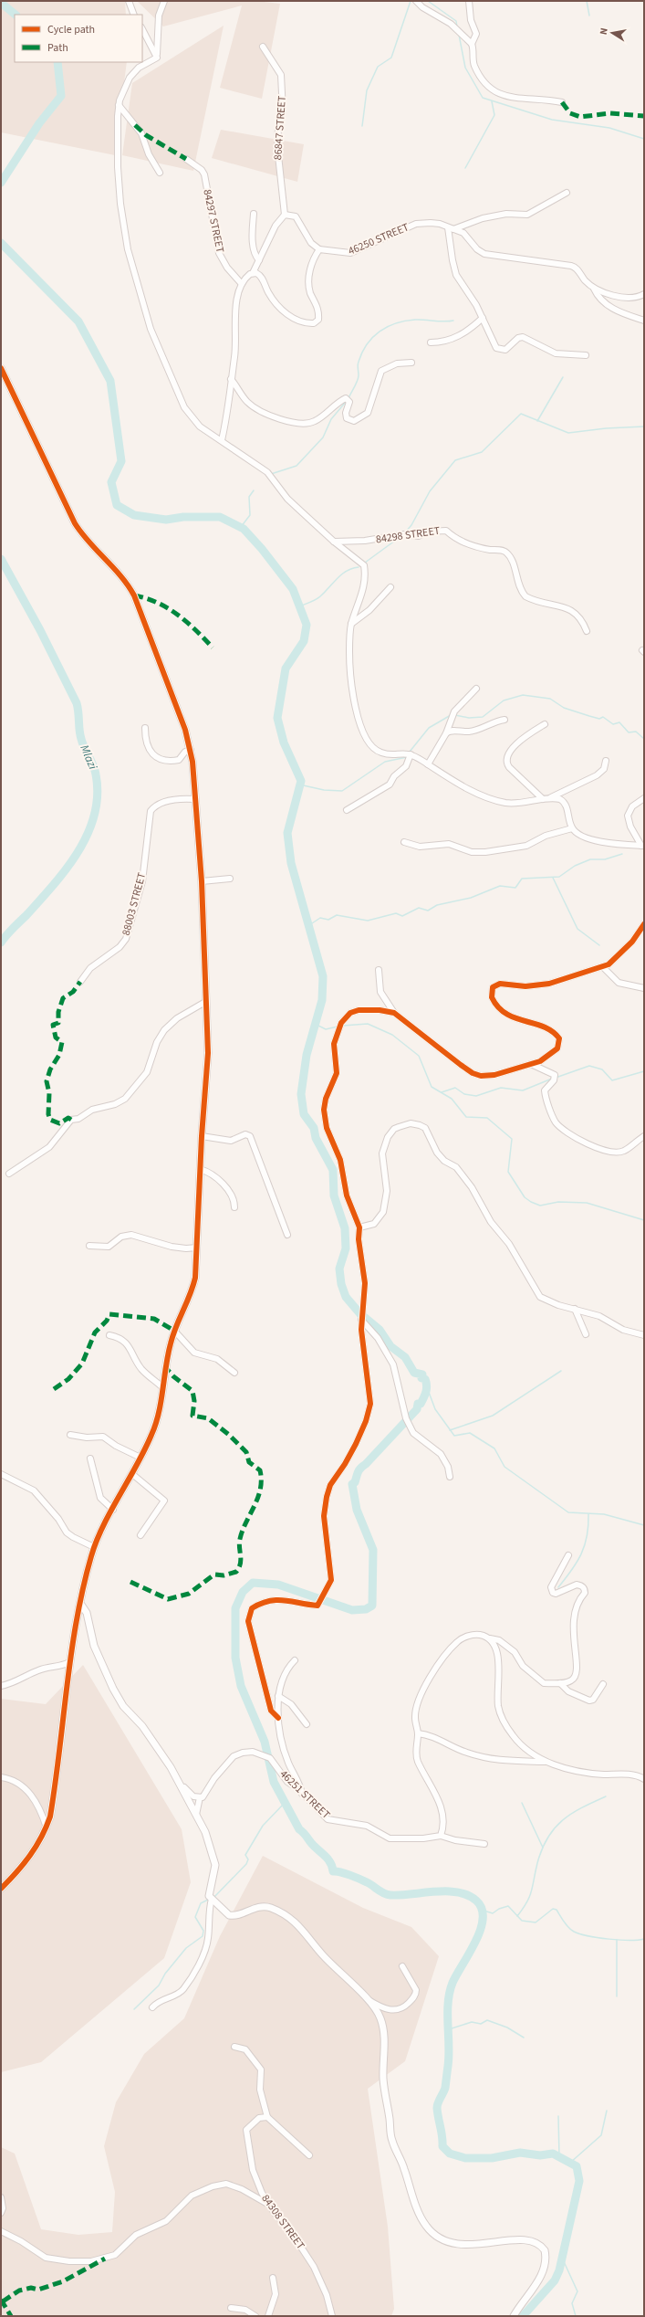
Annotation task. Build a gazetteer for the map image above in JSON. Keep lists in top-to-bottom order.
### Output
{
  "streets": {
    "street": [
      "86847 STREET",
      "84297 STREET",
      "46250 STREET",
      "84298 STREET",
      "88003 STREET",
      "46251 STREET",
      "84308 STREET"
    ]
  },
  "water": ["Mlazi"],
  "legend": ["Cycle path", "Path"],
  "north": "left"
}
